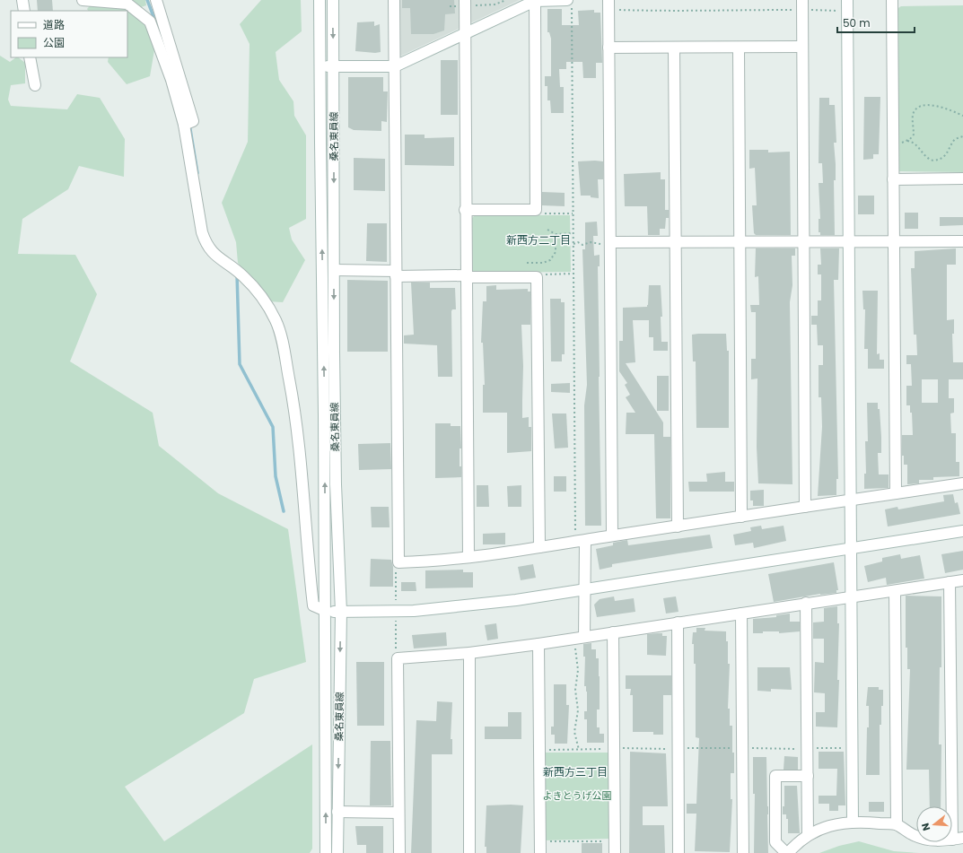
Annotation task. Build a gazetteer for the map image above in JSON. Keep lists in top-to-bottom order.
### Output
{
  "streets": {
    "street": ["桑名東員線"]
  },
  "districts": ["新西方二丁目", "新西方三丁目"],
  "parks": ["よきとうげ公園"],
  "legend": ["道路", "公園"],
  "scale_bar": "50 m",
  "north": "left"
}
